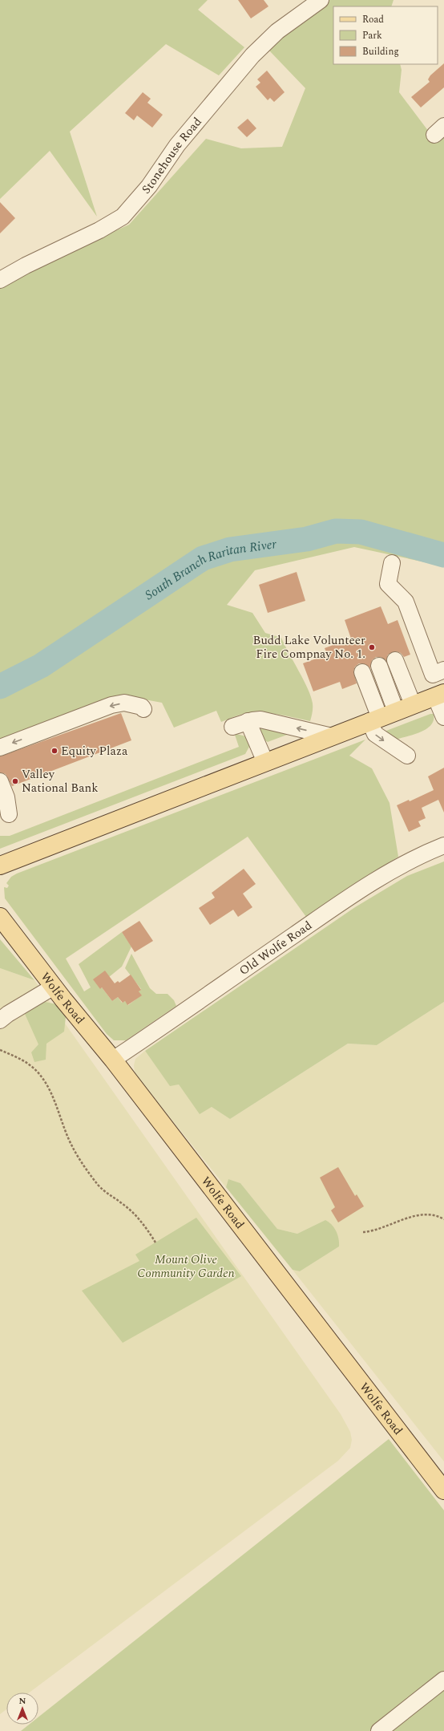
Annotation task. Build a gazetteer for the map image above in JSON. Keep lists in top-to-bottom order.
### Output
{
  "streets": {
    "main road": ["Wolfe Road"],
    "street": ["Stonehouse Road", "Old Wolfe Road"]
  },
  "crossings": [
    ["Old Wolfe Road", "Wolfe Road"]
  ],
  "water": ["South Branch Raritan River"],
  "parks": ["Mount Olive Community Garden"],
  "places": ["Budd Lake Volunteer Fire Compnay No. 1.", "Equity Plaza", "Valley National Bank"],
  "legend": ["Road", "Park", "Building"],
  "north": "top"
}
